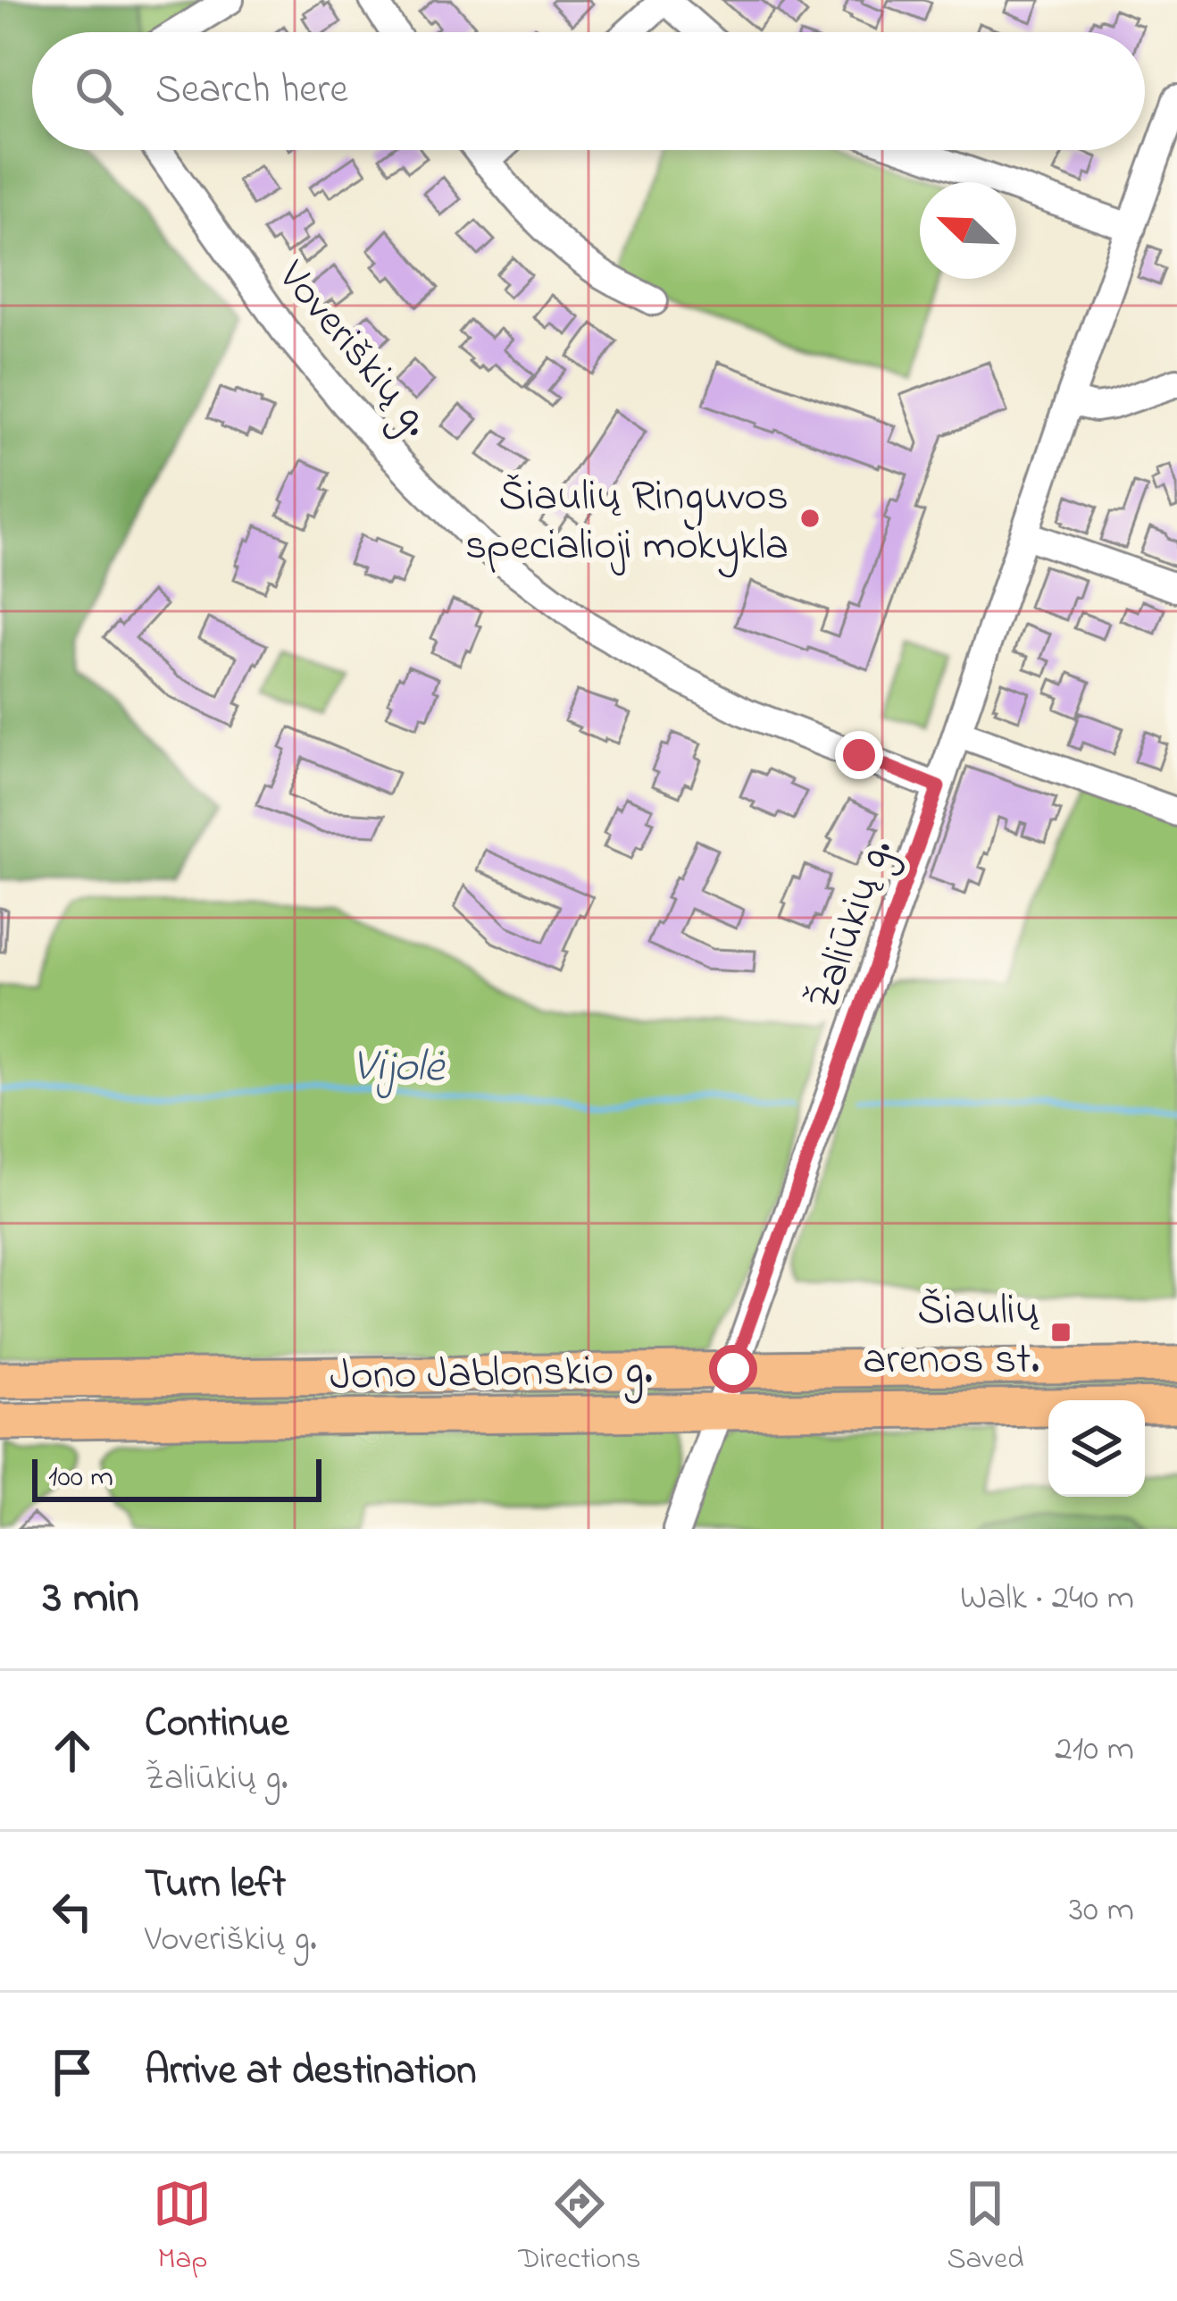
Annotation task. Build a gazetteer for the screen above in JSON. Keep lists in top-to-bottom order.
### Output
{
  "streets": {
    "main road": ["Jono Jablonskio g."],
    "street": ["Voveriškių g.", "Žaliūkių g."]
  },
  "crossings": [
    ["Voveriškių g.", "Žaliūkių g."],
    ["Žaliūkių g.", "Jono Jablonskio g."]
  ],
  "water": ["Vijolė"],
  "places": {
    "other": ["Šiaulių Ringuvos specialioji mokykla"],
    "transit": ["Šiaulių arenos st."]
  },
  "scale_bar": "100 m",
  "north": "top left",
  "page": {
    "search": "Search here",
    "scale": "100 m",
    "heading": ["3 min", "Walk · 240 m"],
    "list": [
      ["Continue", "Žaliūkių g.", "210 m"],
      ["Turn left", "Voveriškių g.", "30 m"],
      "Arrive at destination"
    ],
    "nav": ["Map", "Directions", "Saved"]
  }
}
